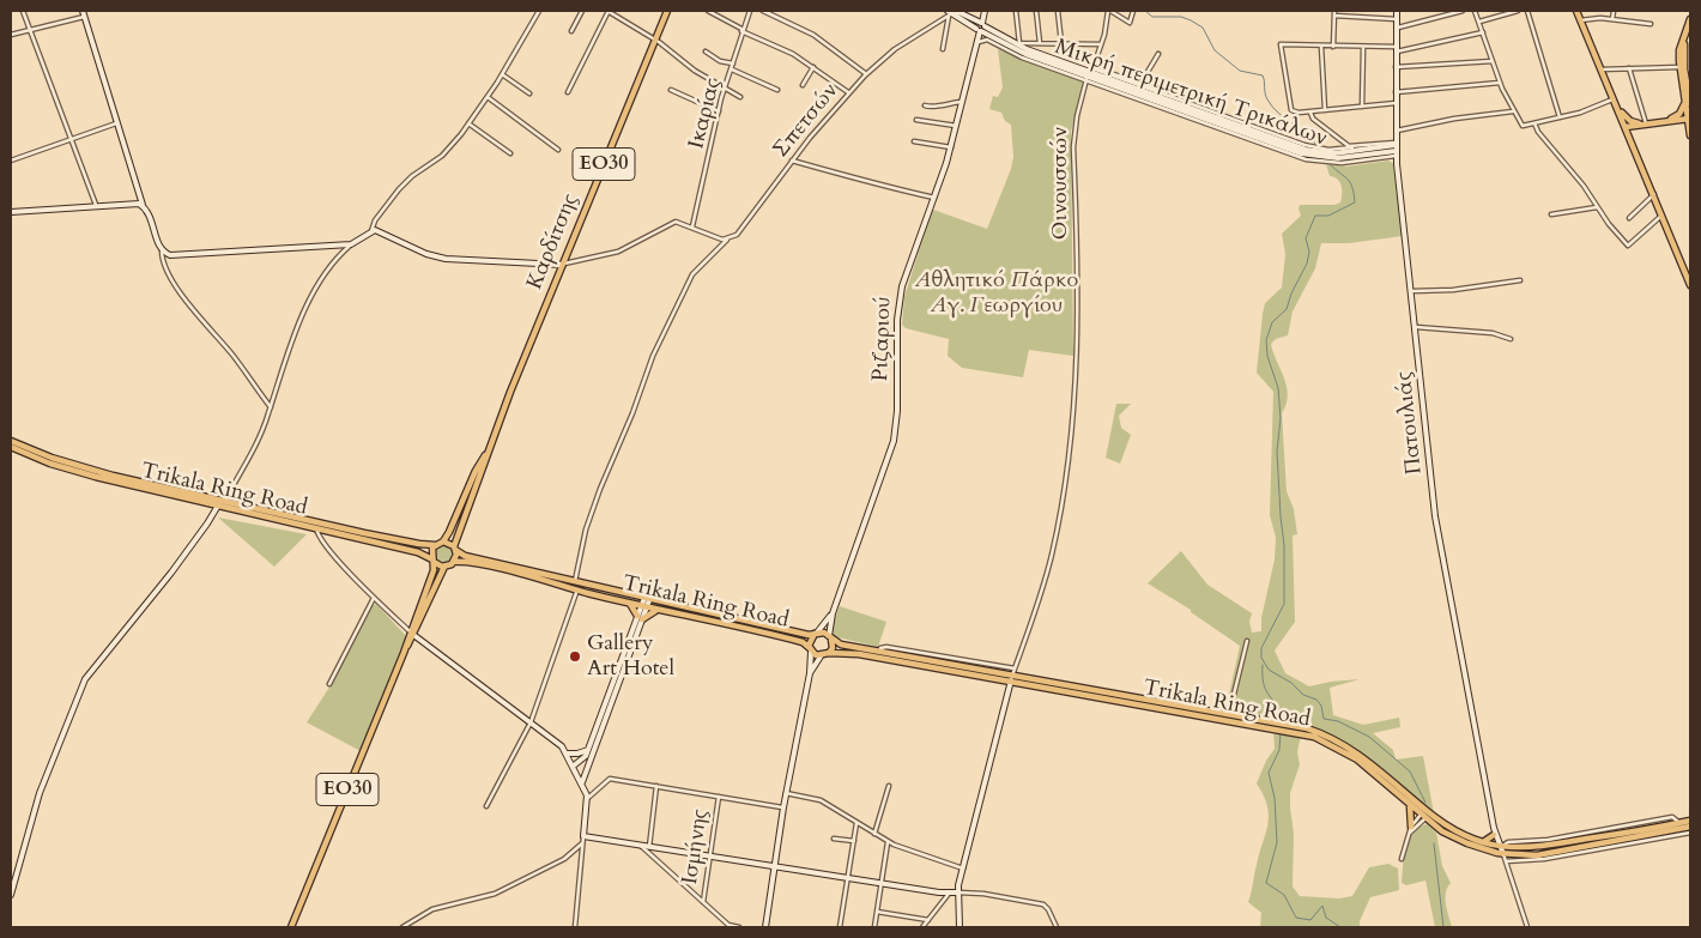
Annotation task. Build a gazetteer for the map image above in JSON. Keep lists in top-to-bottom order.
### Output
{
  "streets": {
    "main road": ["ΕΟ30", "Καρδίτσης", "Trikala Ring Road"],
    "street": [
      "Μικρή περιμετρική Τρικάλων",
      "Ικαρίας",
      "Σπετσών",
      "Οινουσσών",
      "Ριζαριού",
      "Πατουλιάς",
      "Ισμήνης"
    ]
  },
  "crossings": [
    ["Μικρή περιμετρική Τρικάλων", "Σπετσών"],
    ["Μικρή περιμετρική Τρικάλων", "Ριζαριού"],
    ["Μικρή περιμετρική Τρικάλων", "Πατουλιάς"],
    ["Σπετσών", "Trikala Ring Road"],
    ["ΕΟ30", "Καρδίτσης"],
    ["ΕΟ30", "Trikala Ring Road"],
    ["Οινουσσών", "Trikala Ring Road"],
    ["Καρδίτσης", "Trikala Ring Road"],
    ["Ριζαριού", "Trikala Ring Road"],
    ["Πατουλιάς", "Trikala Ring Road"]
  ],
  "parks": ["Αθλητικό Πάρκο Αγ. Γεωργίου"],
  "places": ["Gallery Art Hotel"]
}
